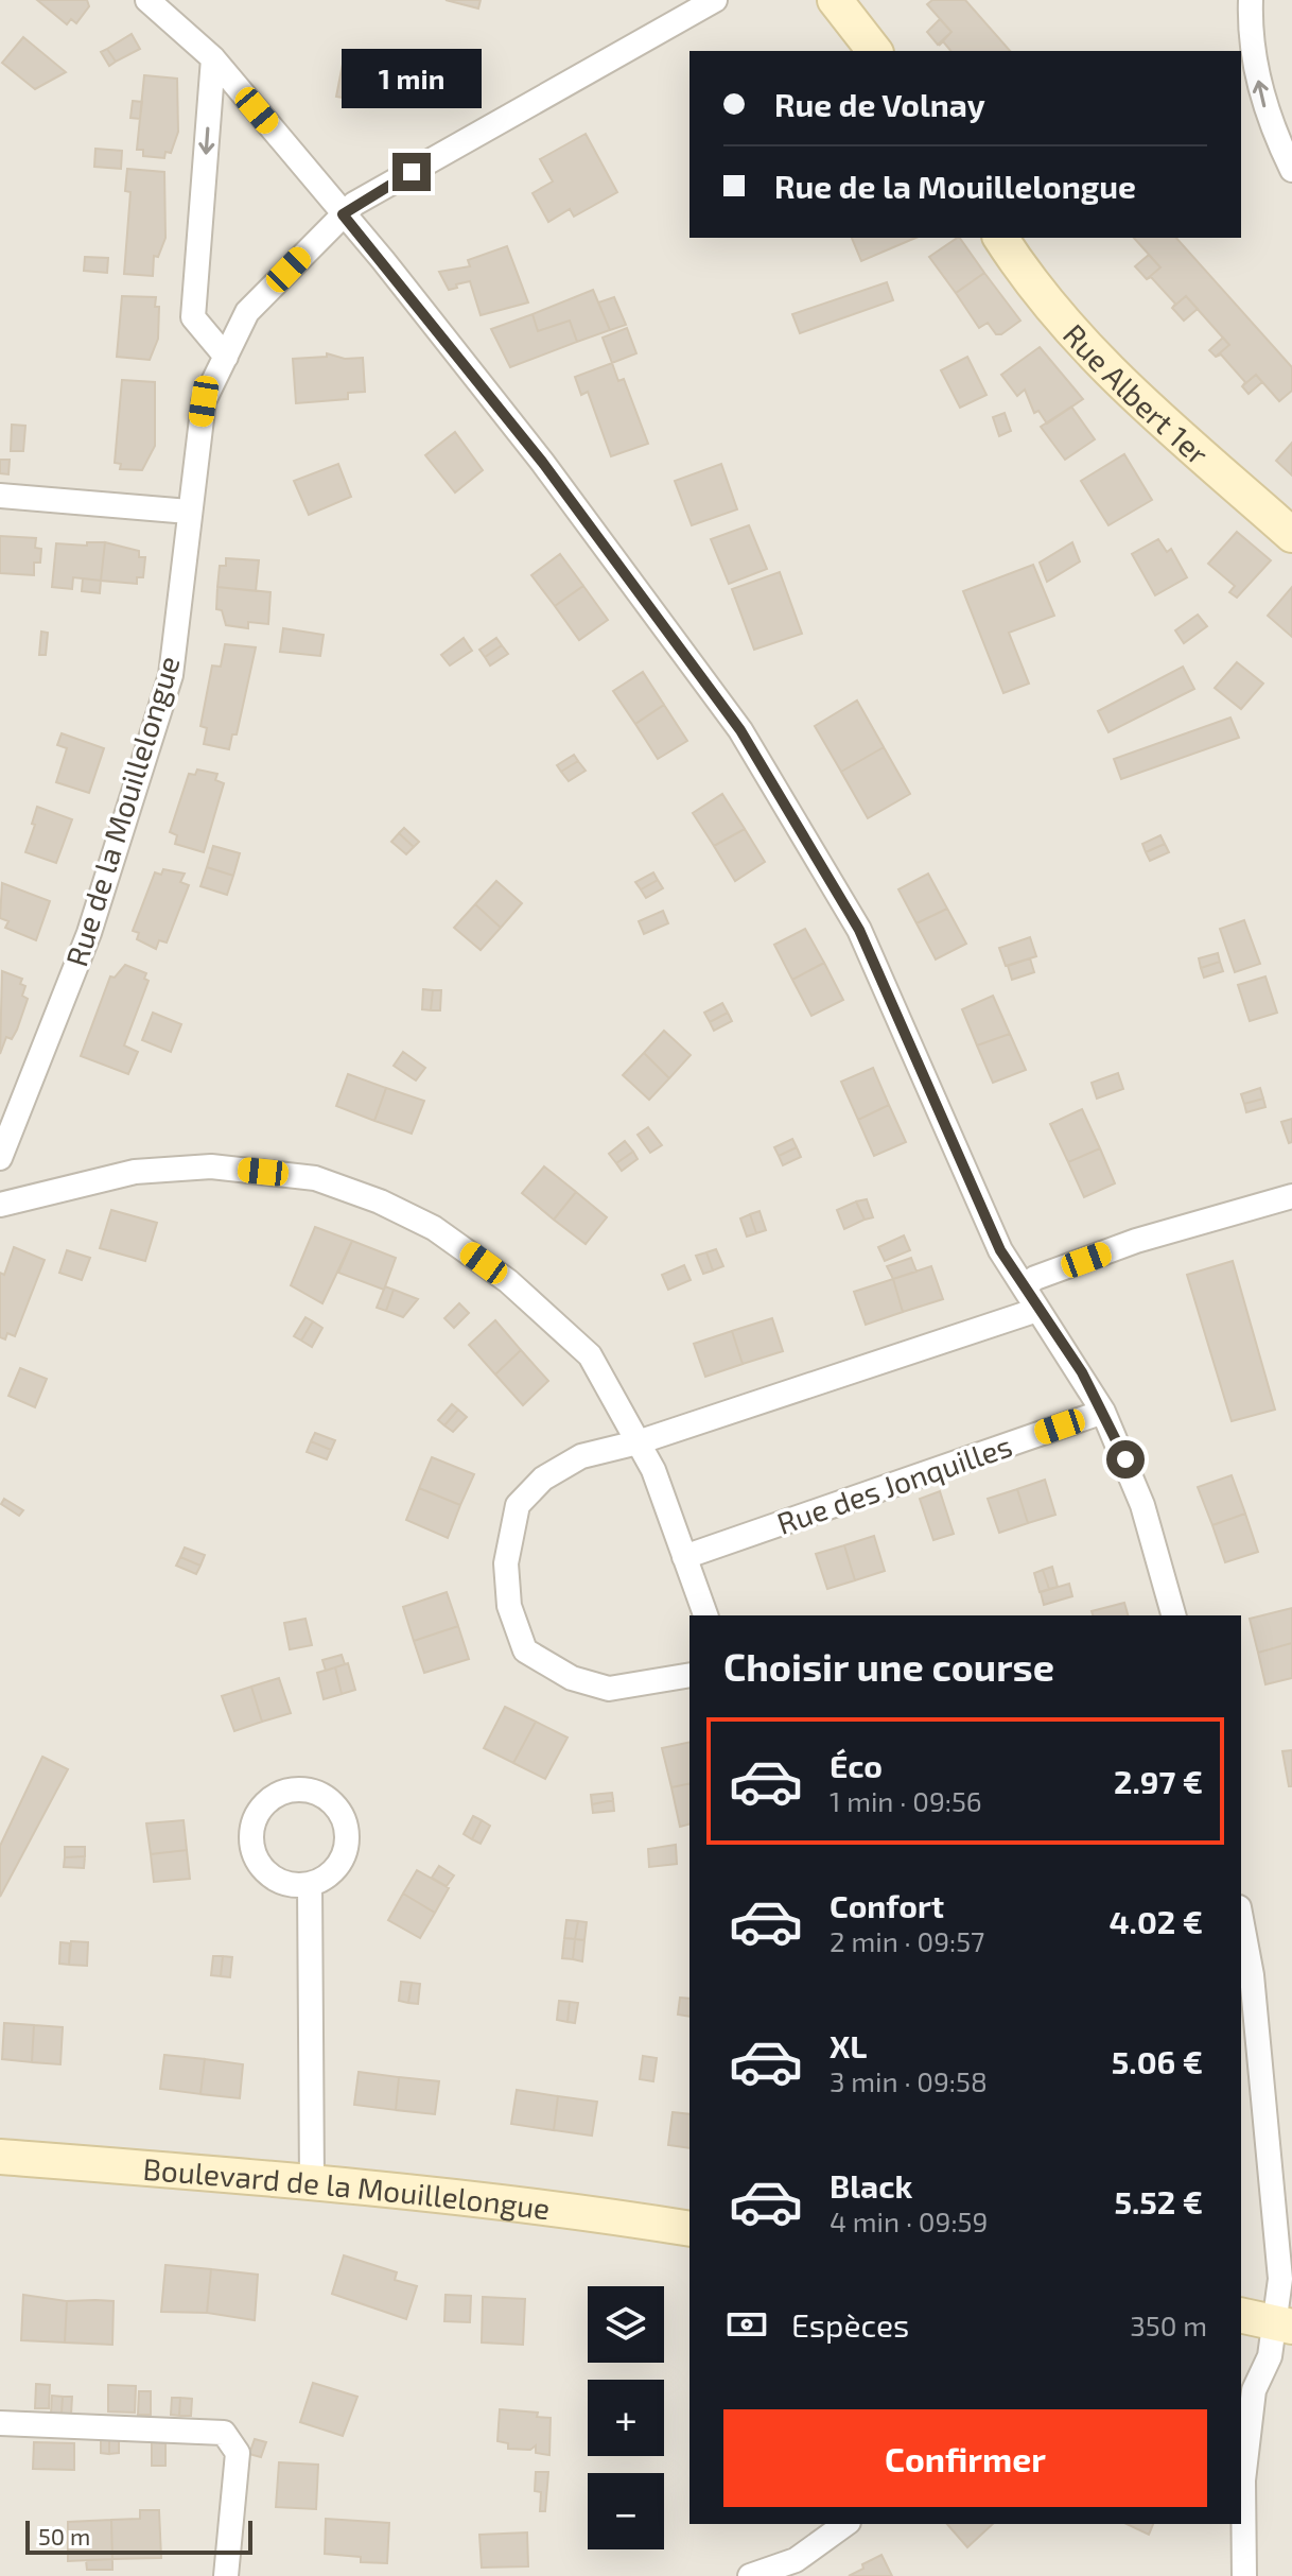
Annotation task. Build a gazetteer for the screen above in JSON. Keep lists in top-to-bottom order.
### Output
{
  "streets": {
    "main road": ["Rue Albert 1er", "Boulevard de la Mouillelongue"],
    "street": ["Rue de la Mouillelongue", "Rue des Jonquilles"]
  },
  "scale_bar": "50 m",
  "page": {
    "bubble": "1 min",
    "banner": ["Rue de Volnay", "Rue de la Mouillelongue"],
    "heading": "Choisir une course",
    "list": [
      {
        "name": "Éco",
        "note": "1 min · 09:56",
        "value": "2.97 €"
      },
      {
        "name": "Confort",
        "note": "2 min · 09:57",
        "value": "4.02 €"
      },
      {
        "name": "XL",
        "note": "3 min · 09:58",
        "value": "5.06 €"
      },
      {
        "name": "Black",
        "note": "4 min · 09:59",
        "value": "5.52 €"
      }
    ],
    "pay": ["Espèces", "350 m"],
    "map_buttons": ["+", "−"],
    "buttons": "Confirmer",
    "scale": "50 m"
  }
}
